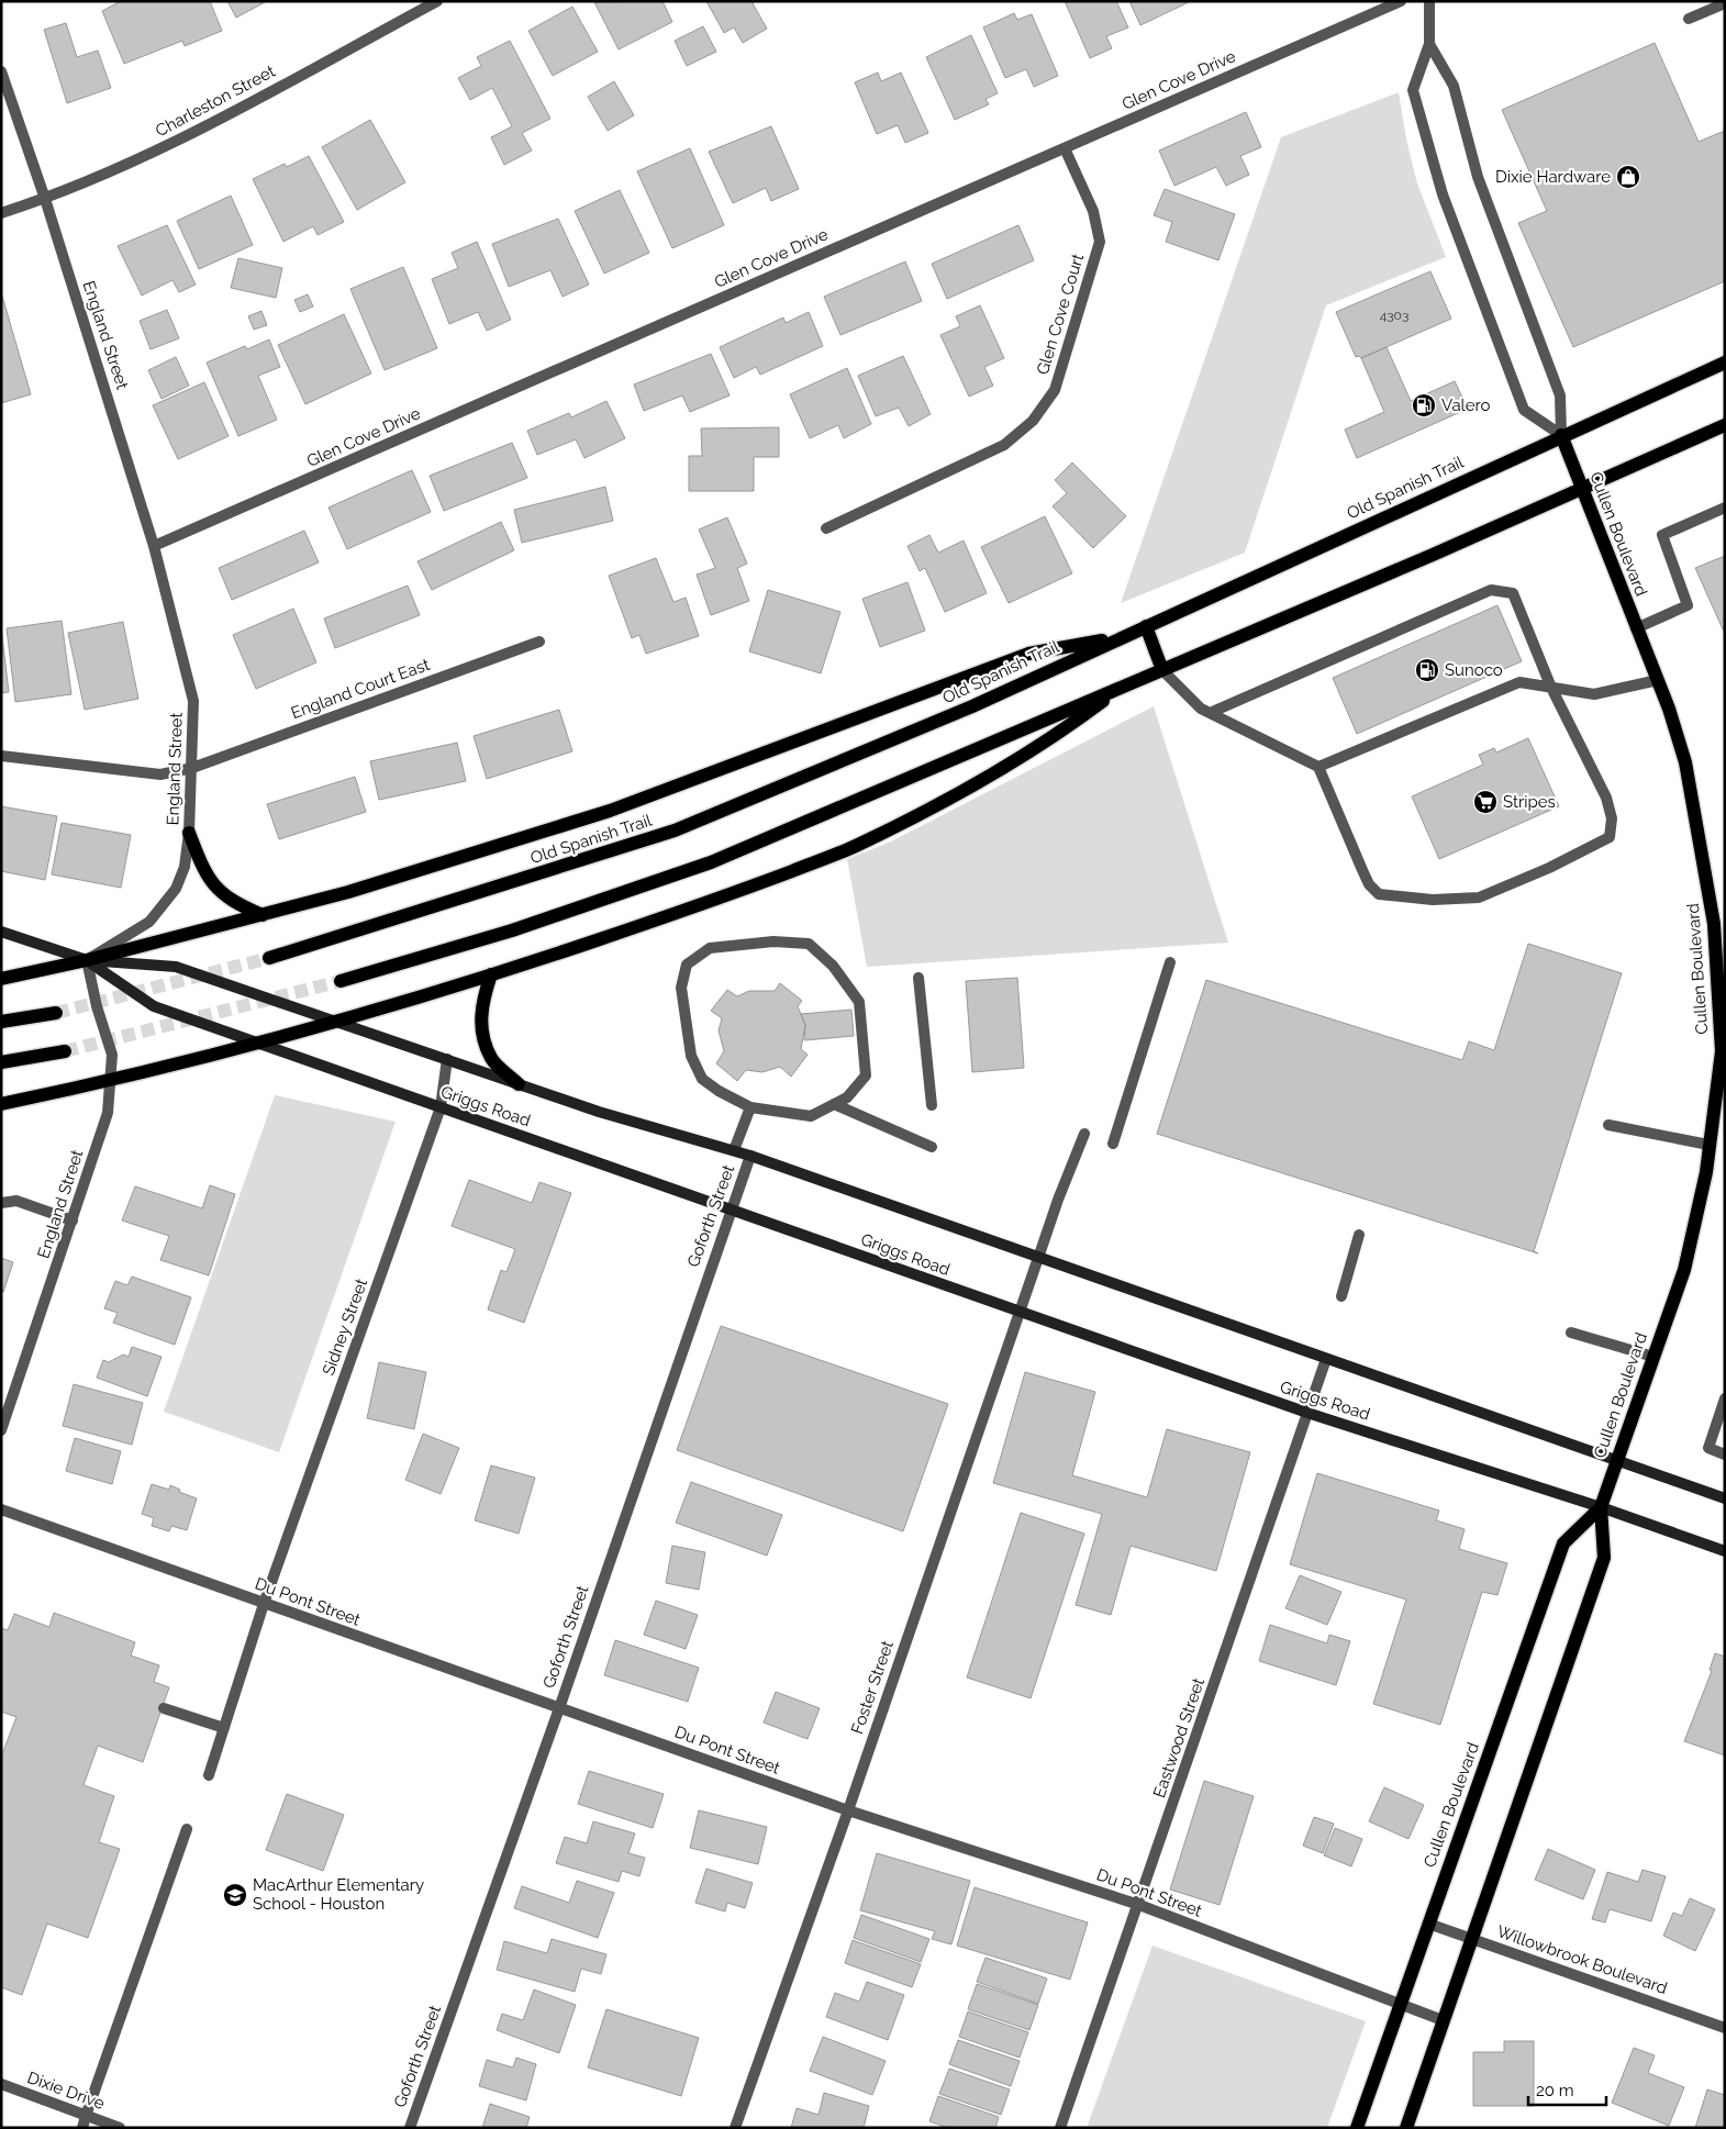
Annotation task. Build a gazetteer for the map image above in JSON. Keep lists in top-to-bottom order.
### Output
{
  "streets": {
    "main road": ["Old Spanish Trail", "Cullen Boulevard", "Griggs Road"],
    "street": [
      "Glen Cove Drive",
      "Charleston Street",
      "Glen Cove Court",
      "England Street",
      "England Court East",
      "Goforth Street",
      "Sidney Street",
      "Du Pont Street",
      "Foster Street",
      "Eastwood Street",
      "Willowbrook Boulevard",
      "Dixie Drive"
    ]
  },
  "crossings": [
    ["Glen Cove Drive", "Glen Cove Court"],
    ["Glen Cove Drive", "England Street"],
    ["Charleston Street", "England Street"],
    ["England Street", "England Court East"],
    ["England Street", "Griggs Road"],
    ["Old Spanish Trail", "Cullen Boulevard"],
    ["Cullen Boulevard", "Griggs Road"],
    ["Cullen Boulevard", "Du Pont Street"],
    ["Cullen Boulevard", "Willowbrook Boulevard"],
    ["Griggs Road", "Goforth Street"],
    ["Griggs Road", "Sidney Street"],
    ["Griggs Road", "Foster Street"],
    ["Griggs Road", "Eastwood Street"],
    ["Goforth Street", "Du Pont Street"],
    ["Sidney Street", "Du Pont Street"],
    ["Du Pont Street", "Foster Street"],
    ["Du Pont Street", "Eastwood Street"]
  ],
  "places": {
    "shop": ["Dixie Hardware"],
    "fuel station": ["Valero", "Sunoco"],
    "supermarket": ["Stripes"],
    "school or university": ["MacArthur Elementary School - Houston"]
  },
  "house_numbers": ["4303"],
  "scale_bar": "20 m"
}
